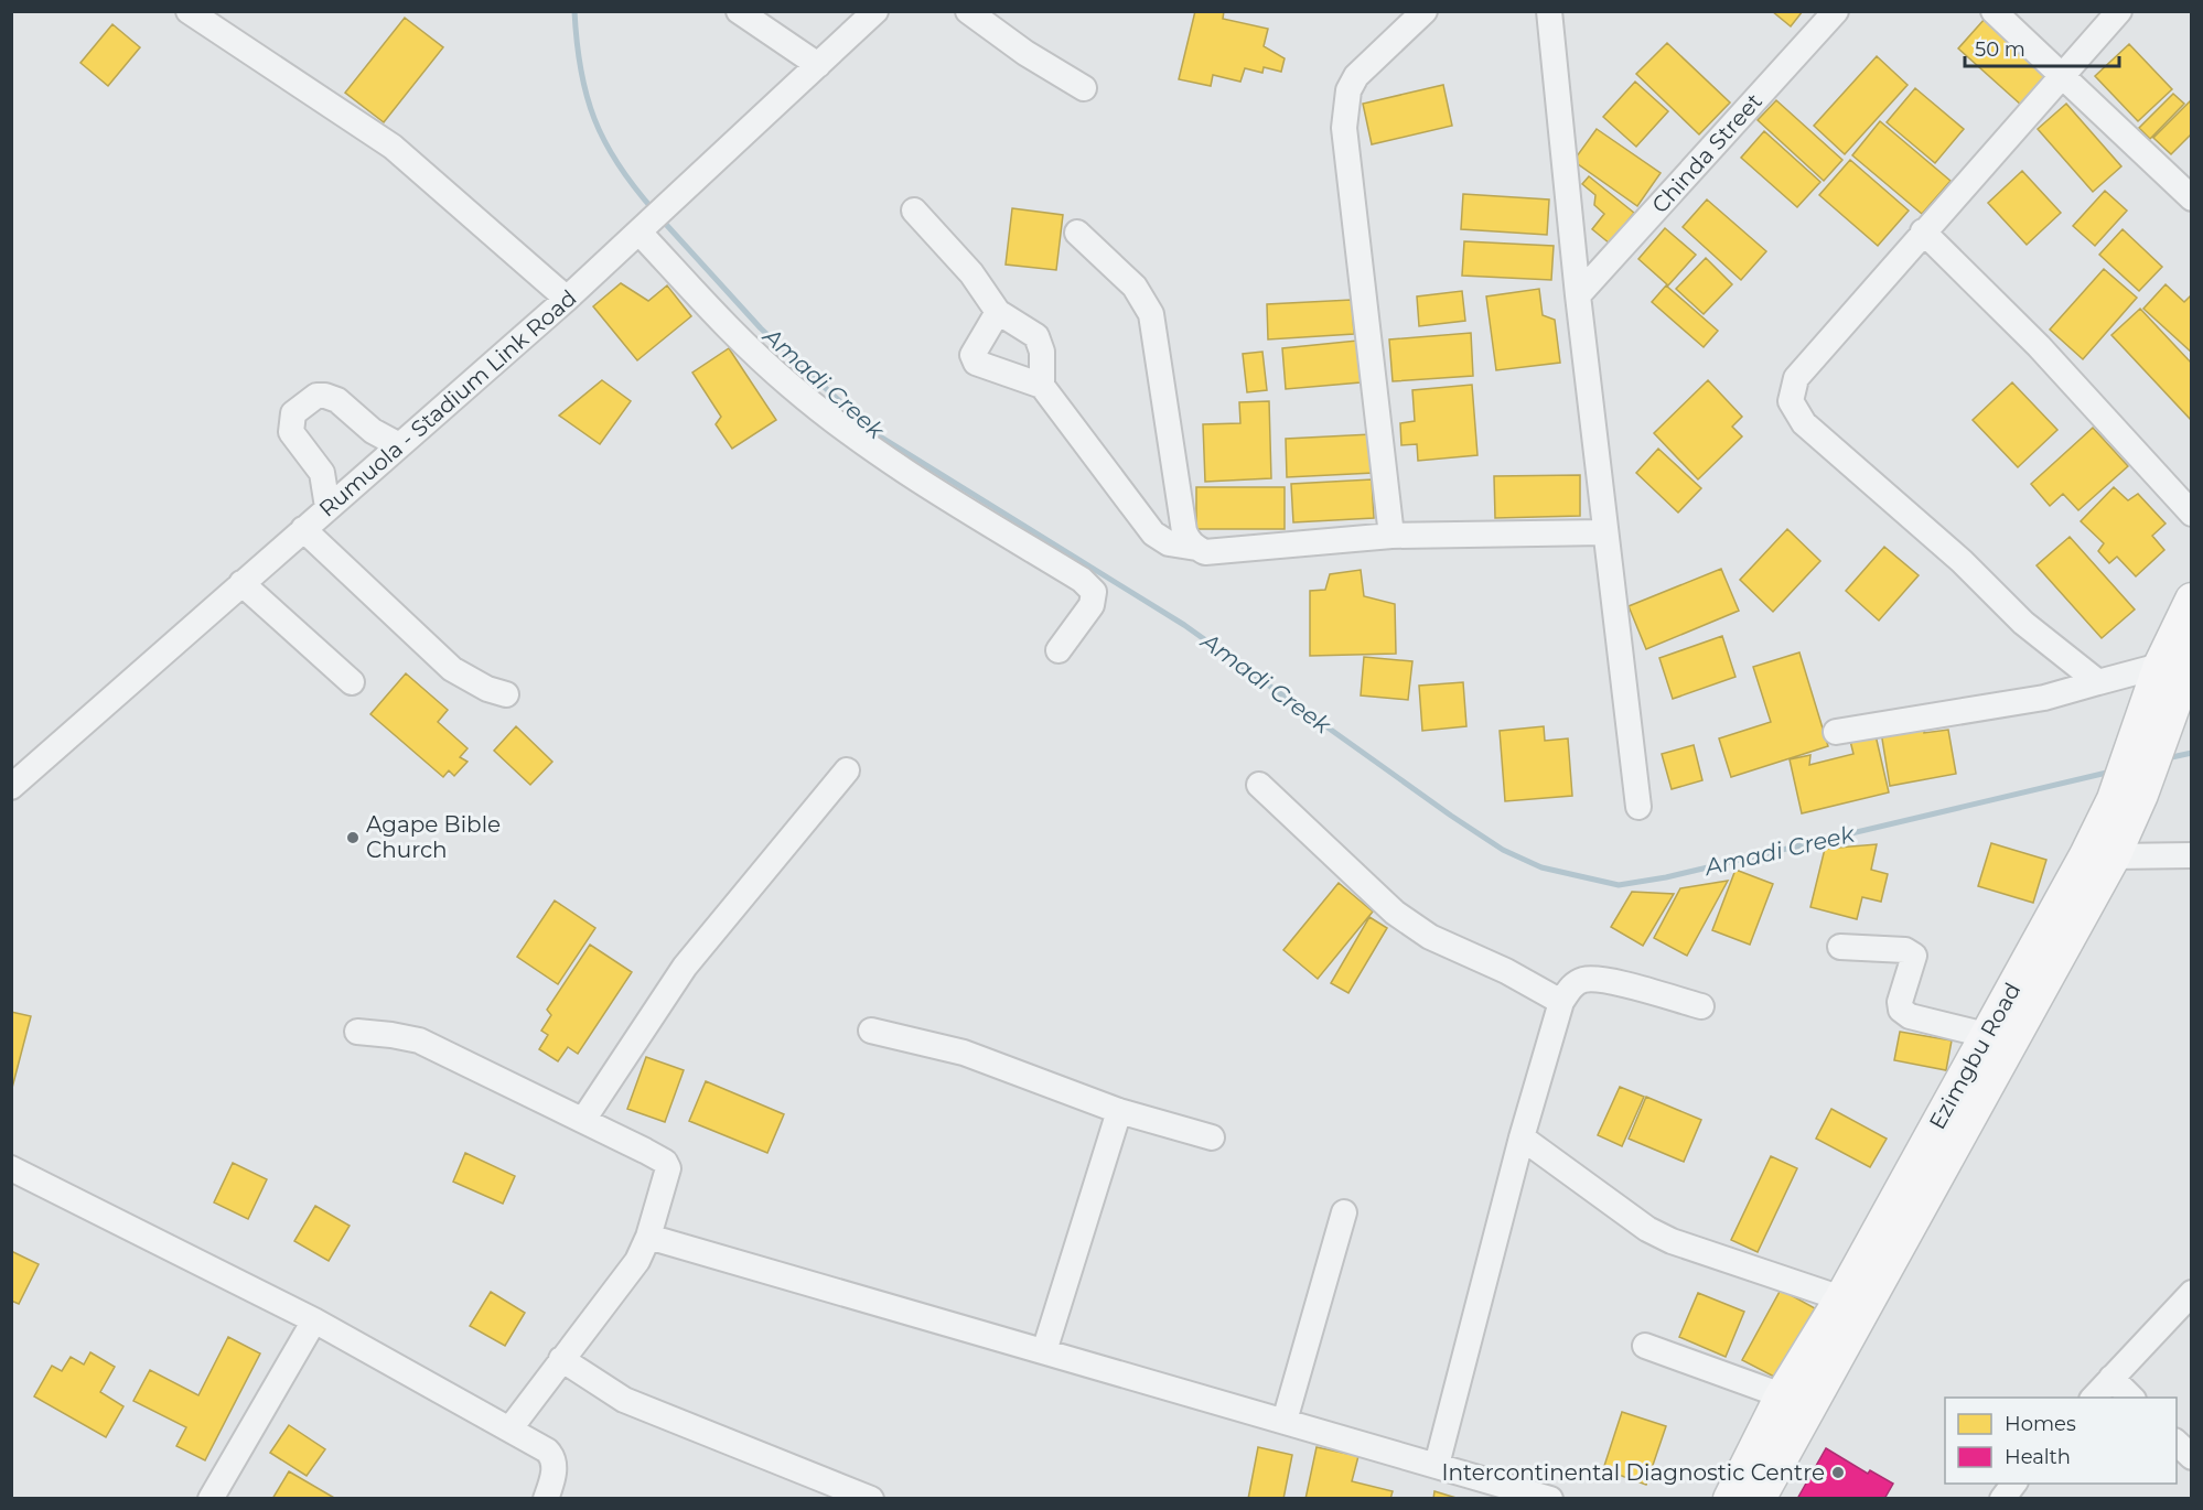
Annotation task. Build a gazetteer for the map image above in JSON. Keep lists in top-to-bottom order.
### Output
{
  "streets": {
    "main road": ["Ezimgbu Road"],
    "street": ["Chinda Street", "Rumuola - Stadium Link Road"]
  },
  "water": ["Amadi Creek"],
  "places": ["Agape Bible Church", "Intercontinental Diagnostic Centre"],
  "legend": ["Homes", "Health"],
  "scale_bar": "50 m"
}
